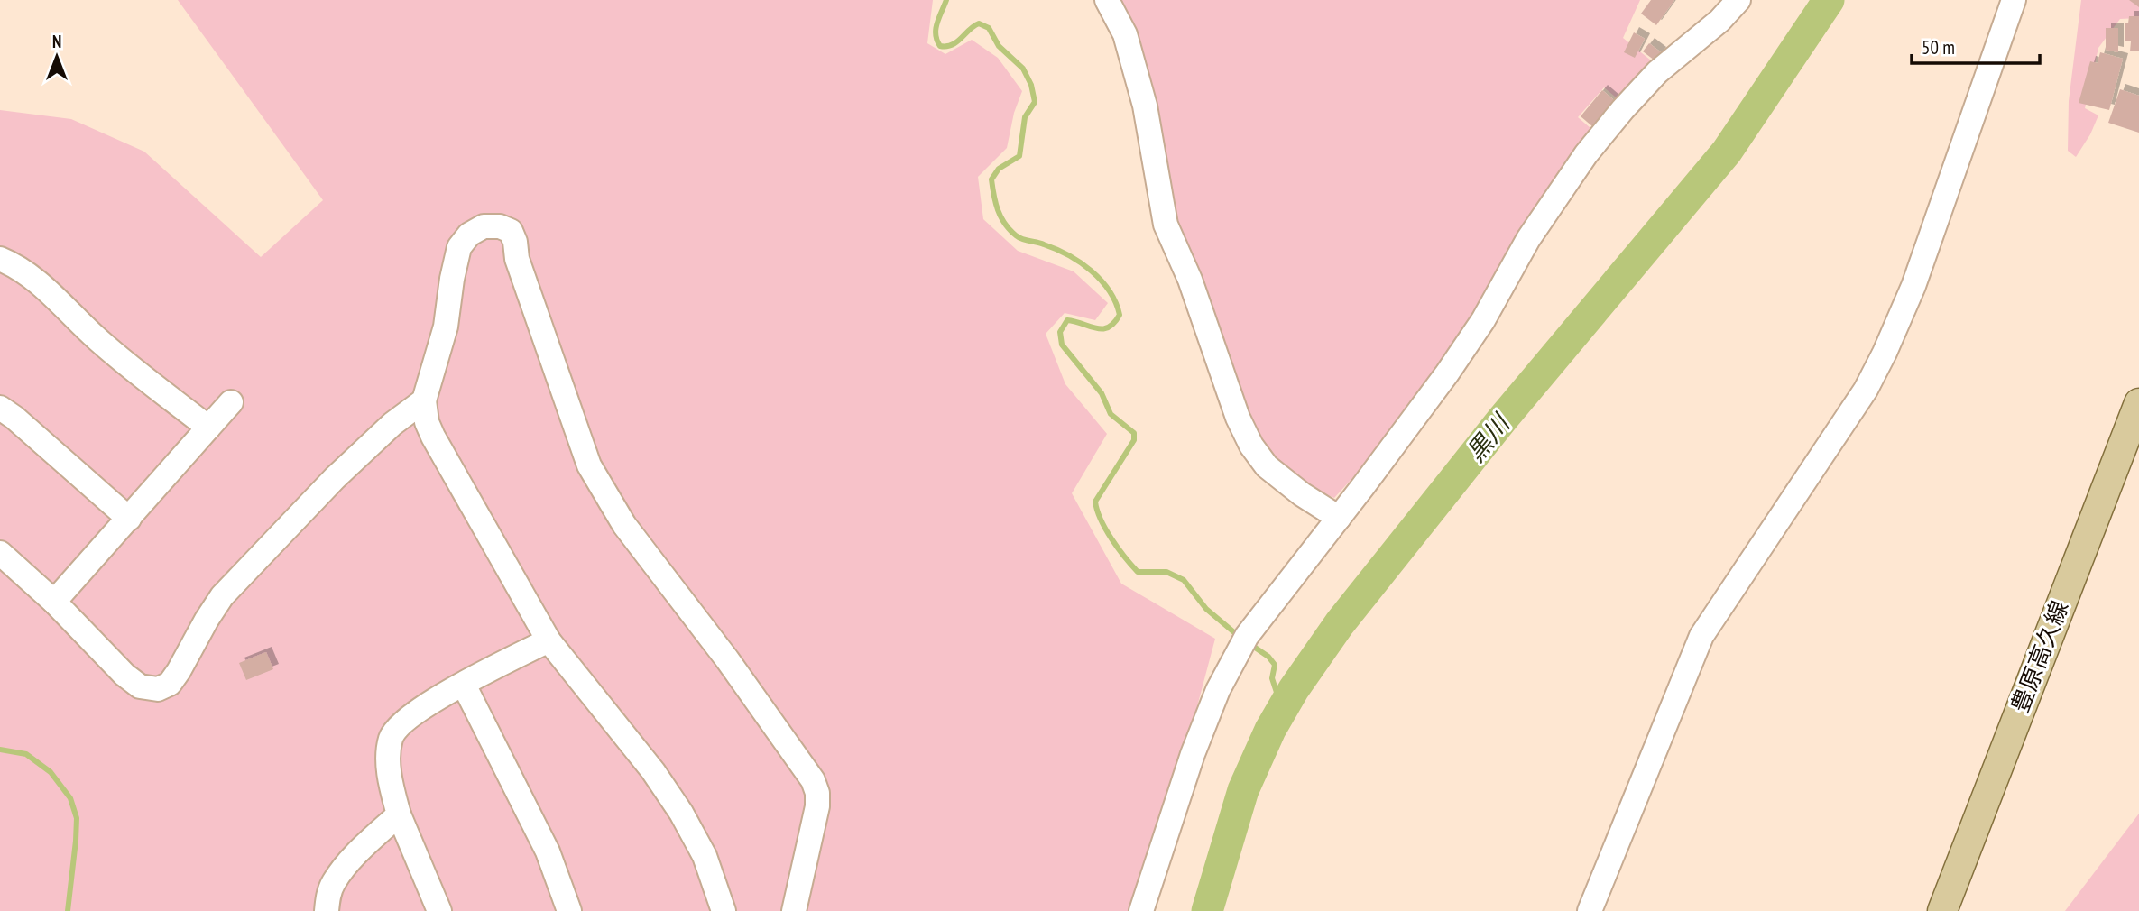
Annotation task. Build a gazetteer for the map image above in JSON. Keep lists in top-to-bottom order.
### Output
{
  "streets": {
    "main road": ["豊原高久線"]
  },
  "water": ["黒川"],
  "scale_bar": "50 m",
  "north": "top"
}
